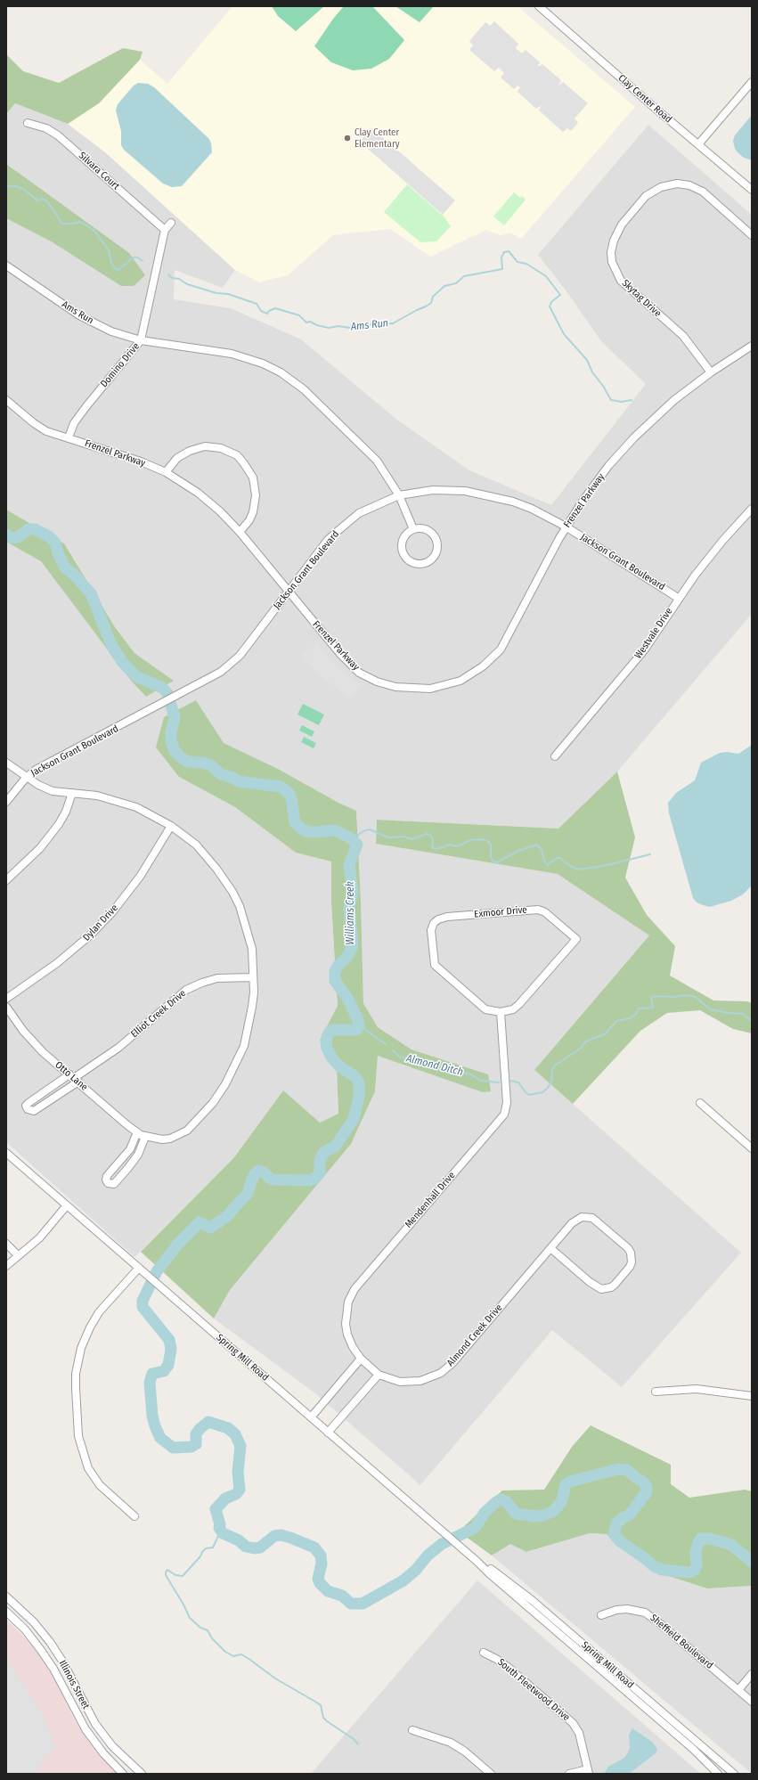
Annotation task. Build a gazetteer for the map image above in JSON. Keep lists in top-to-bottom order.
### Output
{
  "streets": {
    "street": [
      "Clay Center Road",
      "Silvara Court",
      "Skytag Drive",
      "Ams Run",
      "Domino Drive",
      "Frenzel Parkway",
      "Jackson Grant Boulevard",
      "Westvale Drive",
      "Exmoor Drive",
      "Dylan Drive",
      "Elliot Creek Drive",
      "Otto Lane",
      "Mendenhall Drive",
      "Almond Creek Drive",
      "Spring Mill Road",
      "Sheffield Boulevard",
      "Illinois Street",
      "South Fleetwood Drive"
    ]
  },
  "crossings": [
    ["Silvara Court", "Domino Drive"],
    ["Skytag Drive", "Frenzel Parkway"],
    ["Ams Run", "Domino Drive"],
    ["Ams Run", "Jackson Grant Boulevard"],
    ["Domino Drive", "Frenzel Parkway"],
    ["Frenzel Parkway", "Jackson Grant Boulevard"],
    ["Jackson Grant Boulevard", "Westvale Drive"],
    ["Jackson Grant Boulevard", "Otto Lane"],
    ["Exmoor Drive", "Mendenhall Drive"],
    ["Dylan Drive", "Otto Lane"],
    ["Elliot Creek Drive", "Otto Lane"],
    ["Mendenhall Drive", "Almond Creek Drive"]
  ],
  "water": ["Ams Run", "Williams Creek", "Almond Ditch"],
  "places": ["Clay Center Elementary"]
}
